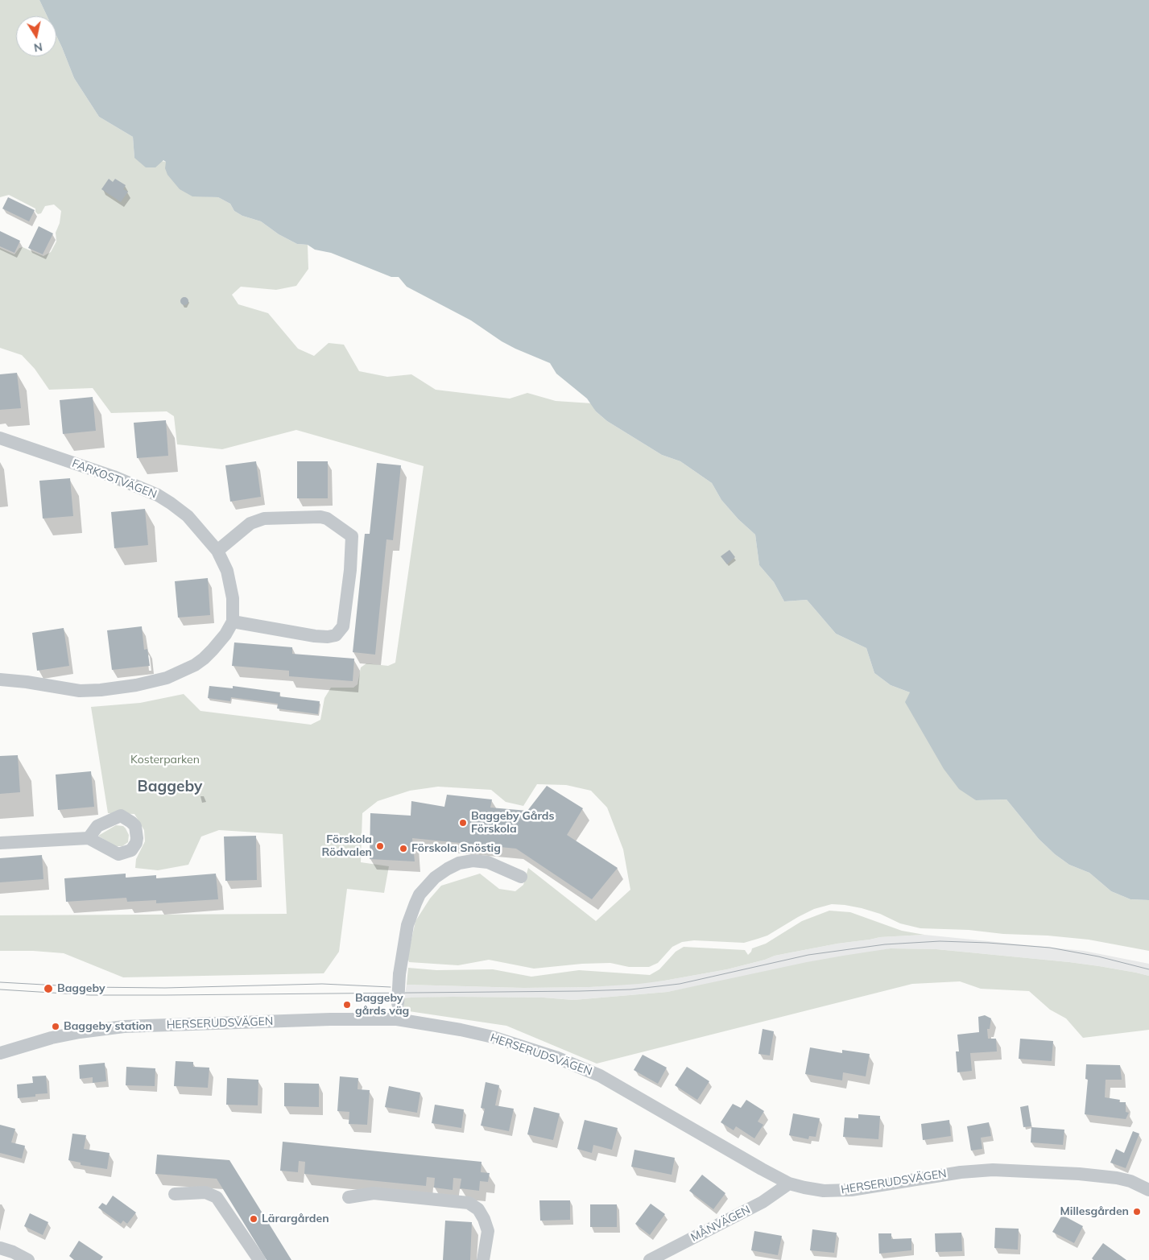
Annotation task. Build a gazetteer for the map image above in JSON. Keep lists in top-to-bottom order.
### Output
{
  "streets": {
    "street": ["FARKOSTVÄGEN", "HERSERUDSVÄGEN", "MÅNVÄGEN"]
  },
  "crossings": [
    ["HERSERUDSVÄGEN", "MÅNVÄGEN"]
  ],
  "districts": ["Baggeby"],
  "parks": ["Kosterparken"],
  "places": [
    "Baggeby Gårds Förskola",
    "Förskola Rödvalen",
    "Förskola Snöstig",
    "Baggeby",
    "Baggeby gårds väg",
    "Baggeby station",
    "Millesgården",
    "Lärargården"
  ],
  "north": "bottom"
}
